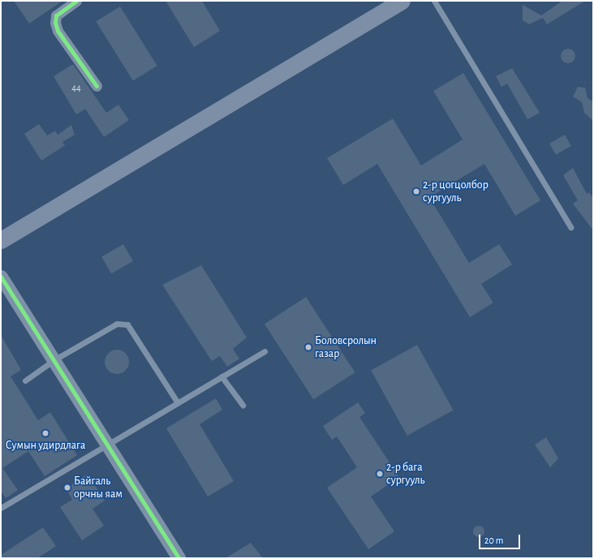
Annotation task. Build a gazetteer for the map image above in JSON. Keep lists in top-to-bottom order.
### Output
{
  "places": [
    "2-р цогцолбор сургууль",
    "Боловсролын газар",
    "Сумын удирдлага",
    "2-р бага сургууль",
    "Байгаль орчны яам"
  ],
  "house_numbers": ["44"],
  "scale_bar": "20 m"
}
